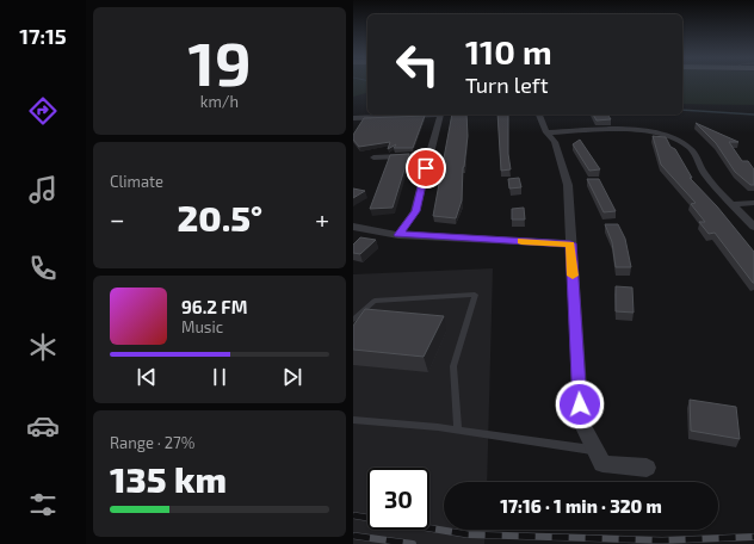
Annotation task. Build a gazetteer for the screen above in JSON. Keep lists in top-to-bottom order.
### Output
{
  "page": {
    "tabs": "17:15",
    "tile": [
      ["19", "km/h"],
      "Climate",
      ["Range · 27%", "135 km"]
    ],
    "turn": ["110 m", "Turn left"],
    "heat": ["−", "20.5°", "+"],
    "song": ["96.2 FM", "Music"],
    "limit": "30",
    "trip": "17:16 · 1 min · 320 m"
  }
}
